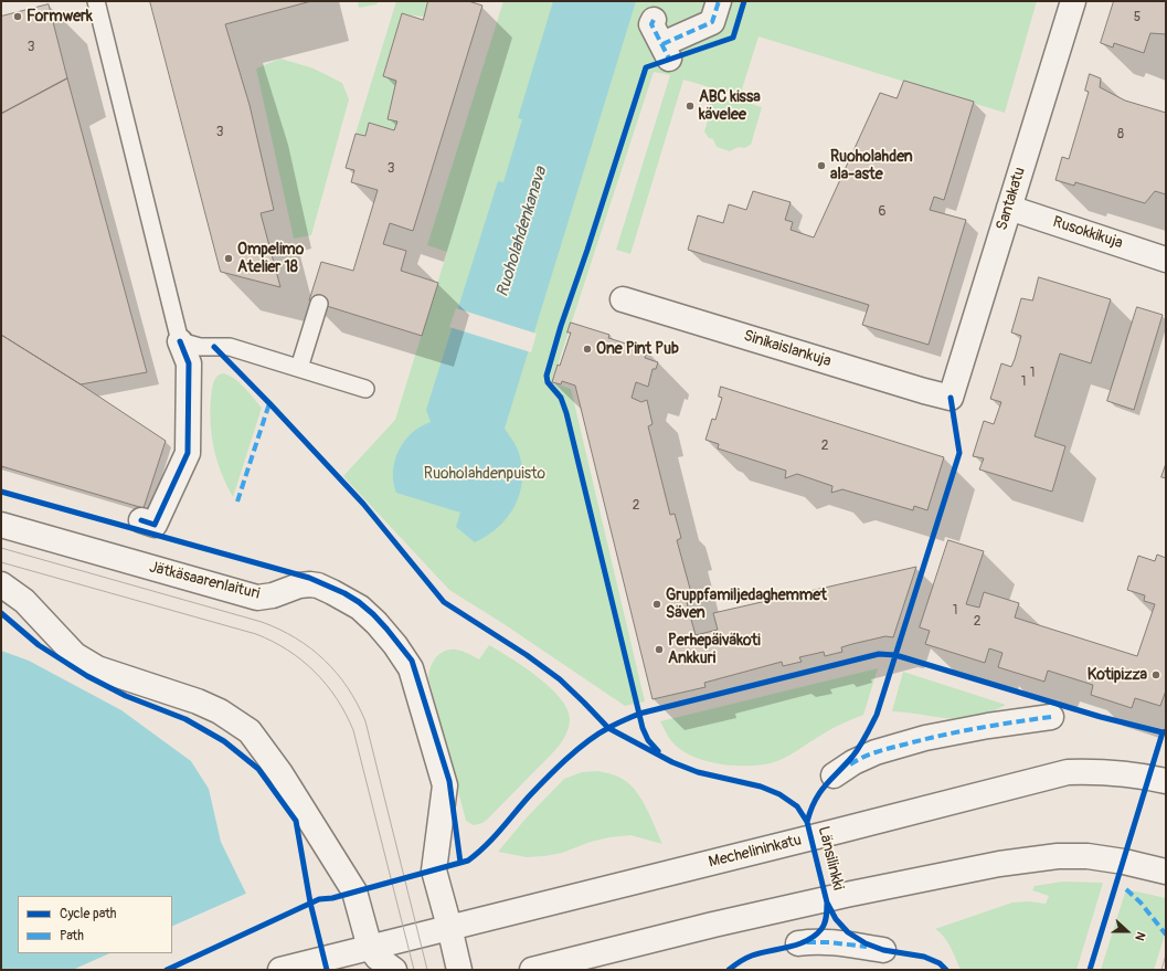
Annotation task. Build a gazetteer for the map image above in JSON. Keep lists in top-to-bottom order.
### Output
{
  "streets": {
    "main road": [
      "Santakatu",
      "Rusokkikuja",
      "Sinikaislankuja",
      "Jätkäsaarenlaituri",
      "Mechelininkatu"
    ],
    "cycle path": ["Länsilinkki"]
  },
  "crossings": [
    ["Santakatu", "Rusokkikuja"],
    ["Santakatu", "Sinikaislankuja"],
    ["Jätkäsaarenlaituri", "Mechelininkatu"]
  ],
  "water": ["Ruoholahdenkanava"],
  "parks": ["Ruoholahdenpuisto"],
  "places": [
    "Formwerk",
    "ABC kissa kävelee",
    "Ruoholahden ala-aste",
    "Ompelimo Atelier 18",
    "One Pint Pub",
    "Gruppfamiljedaghemmet Säven",
    "Perhepäiväkoti Ankkuri",
    "Kotipizza"
  ],
  "house_numbers": [
    "5",
    "3",
    "3",
    "8",
    "3",
    "6",
    "1",
    "1",
    "2",
    "2",
    "1",
    "2"
  ],
  "legend": ["Cycle path", "Path"],
  "north": "right"
}
